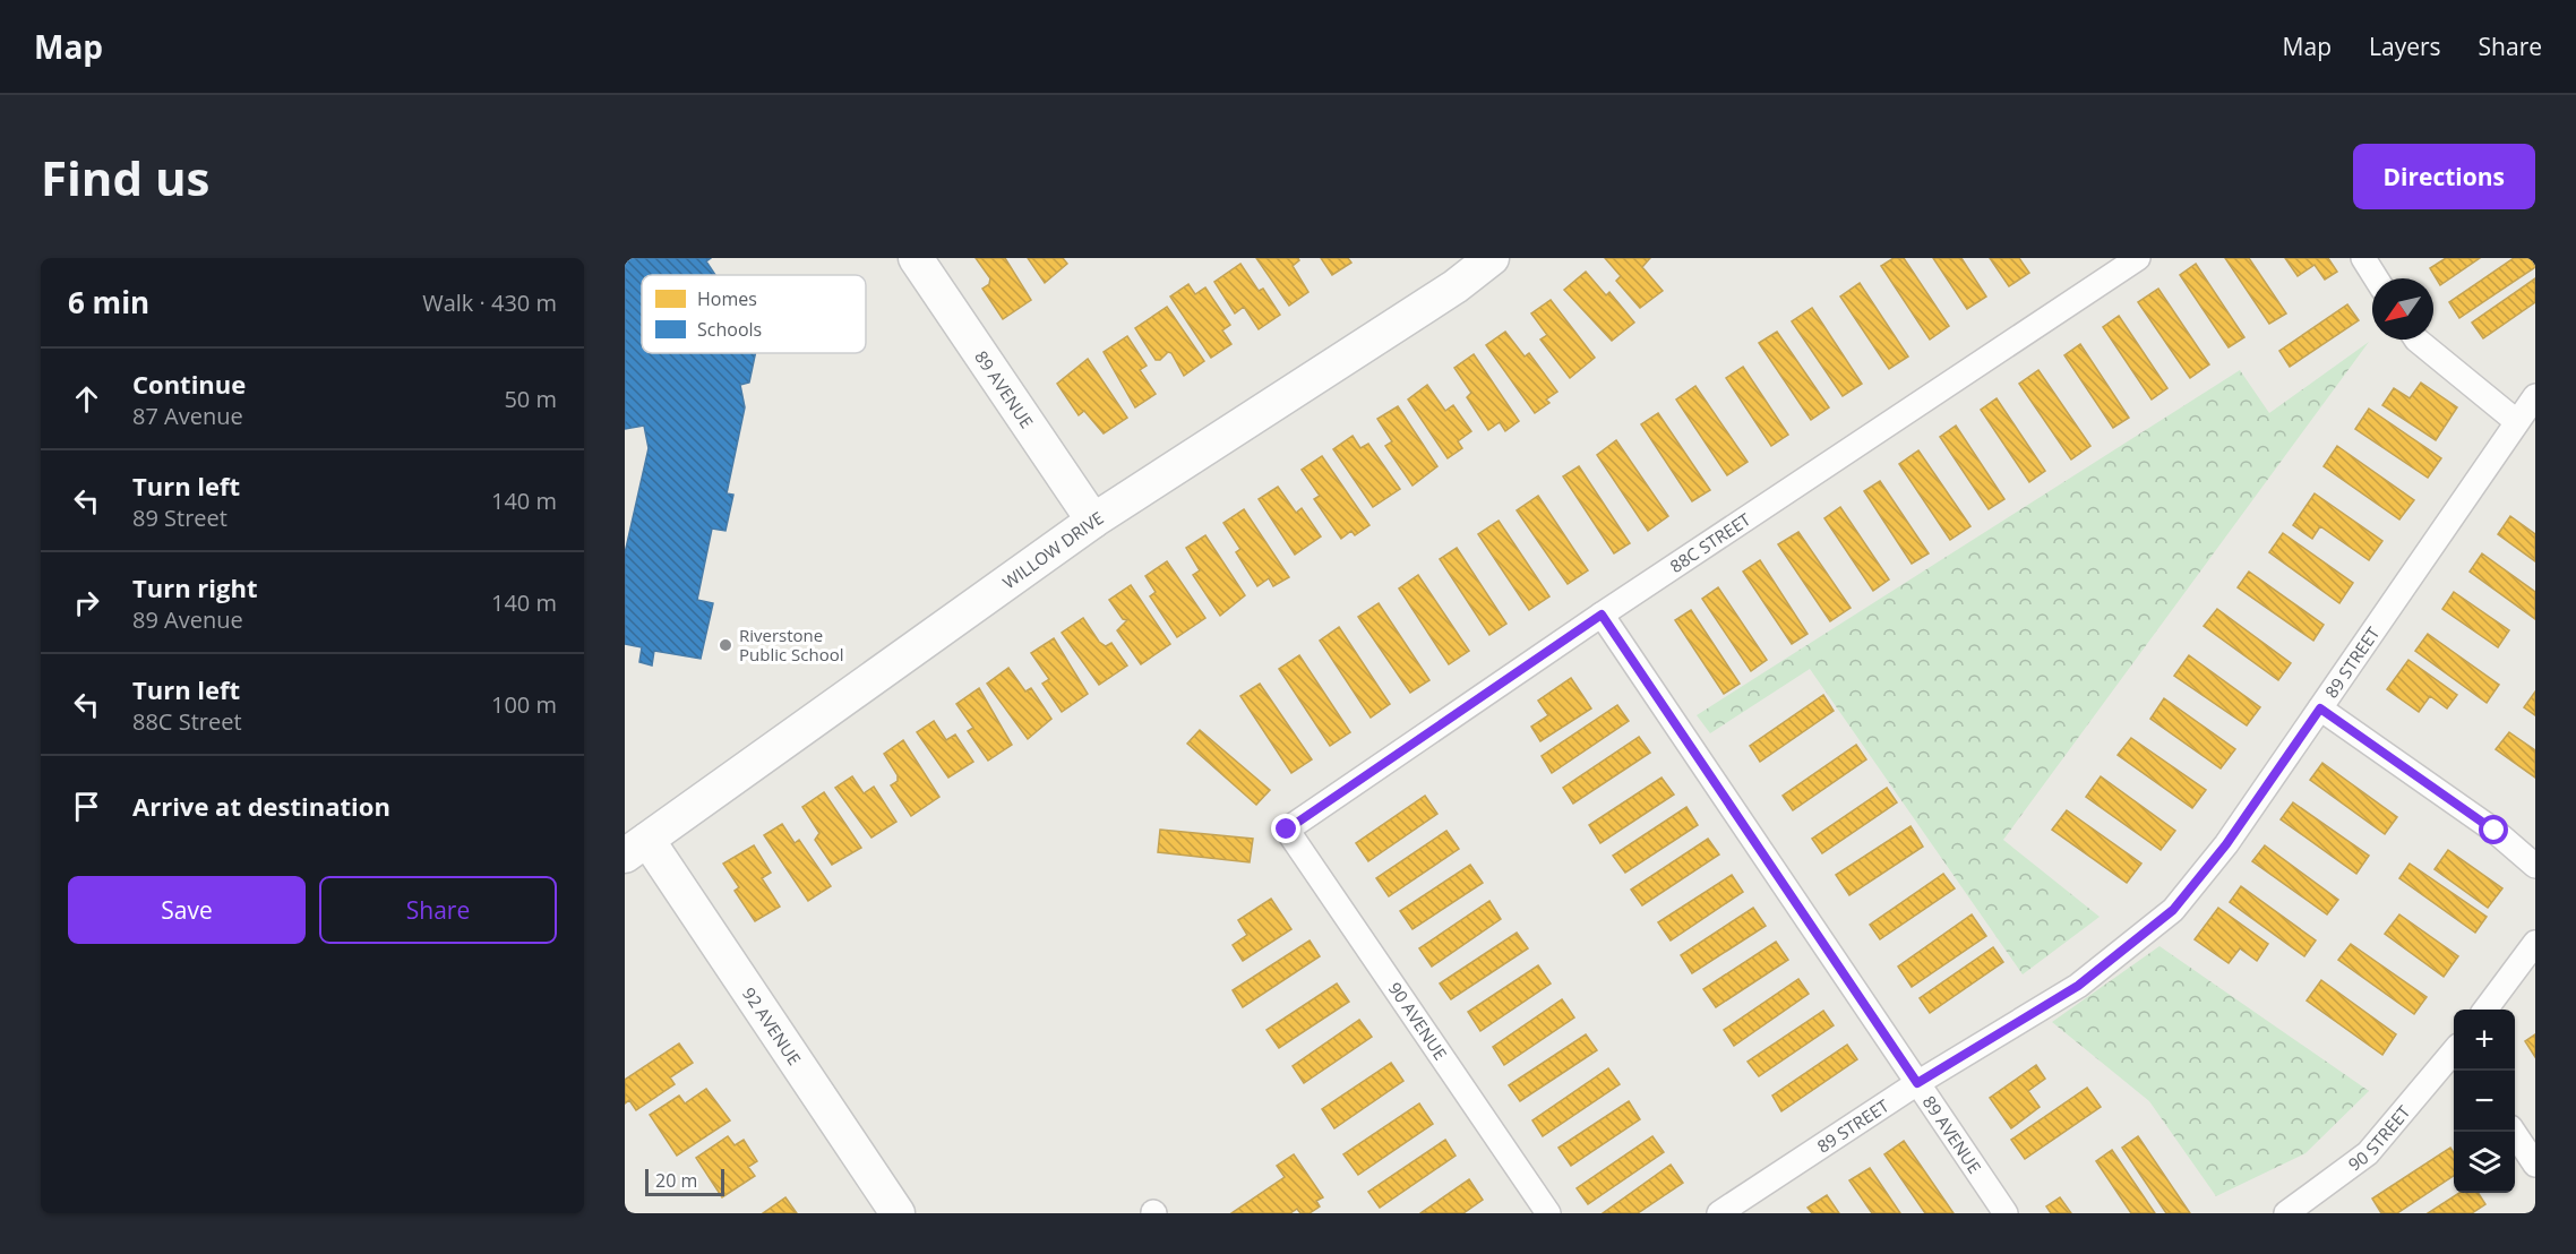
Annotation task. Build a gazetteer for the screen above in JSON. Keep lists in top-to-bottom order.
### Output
{
  "streets": {
    "street": [
      "89 AVENUE",
      "88C STREET",
      "WILLOW DRIVE",
      "89 STREET",
      "90 AVENUE",
      "92 AVENUE",
      "90 STREET"
    ]
  },
  "crossings": [
    ["89 AVENUE", "88C STREET"],
    ["89 AVENUE", "WILLOW DRIVE"],
    ["89 AVENUE", "89 STREET"],
    ["88C STREET", "90 AVENUE"],
    ["WILLOW DRIVE", "92 AVENUE"]
  ],
  "places": ["Riverstone Public School"],
  "legend": ["Homes", "Schools"],
  "scale_bar": "20 m",
  "north": "bottom left",
  "page": {
    "header": "Map",
    "nav": ["Map", "Layers", "Share"],
    "buttons": [
      "Directions",
      ["Save", "Share"]
    ],
    "title": "Find us",
    "heading": ["6 min", "Walk · 430 m"],
    "list": [
      ["Continue", "87 Avenue", "50 m"],
      ["Turn left", "89 Street", "140 m"],
      ["Turn right", "89 Avenue", "140 m"],
      ["Turn left", "88C Street", "100 m"],
      "Arrive at destination"
    ],
    "map_buttons": ["+", "−"],
    "scale": "20 m"
  }
}
